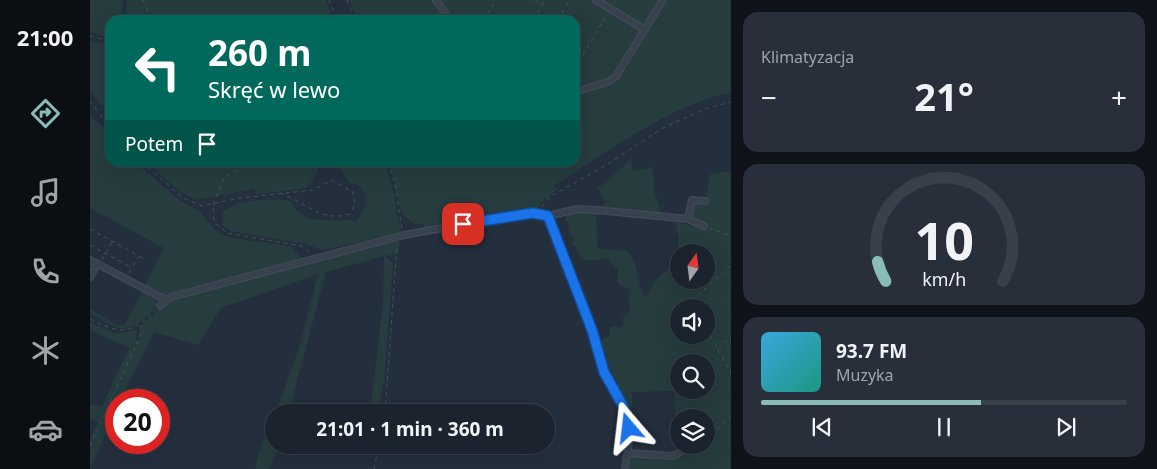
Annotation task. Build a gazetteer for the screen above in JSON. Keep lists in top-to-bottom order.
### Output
{
  "north": "top",
  "page": {
    "tabs": "21:00",
    "tile": "Klimatyzacja",
    "turn": ["260 m", "Skręć w lewo"],
    "heat": ["−", "21°", "+"],
    "then": "Potem",
    "song": ["93.7 FM", "Muzyka"],
    "limit": "20",
    "trip": "21:01 · 1 min · 360 m",
    "gauge": ["10", "km/h"]
  }
}
